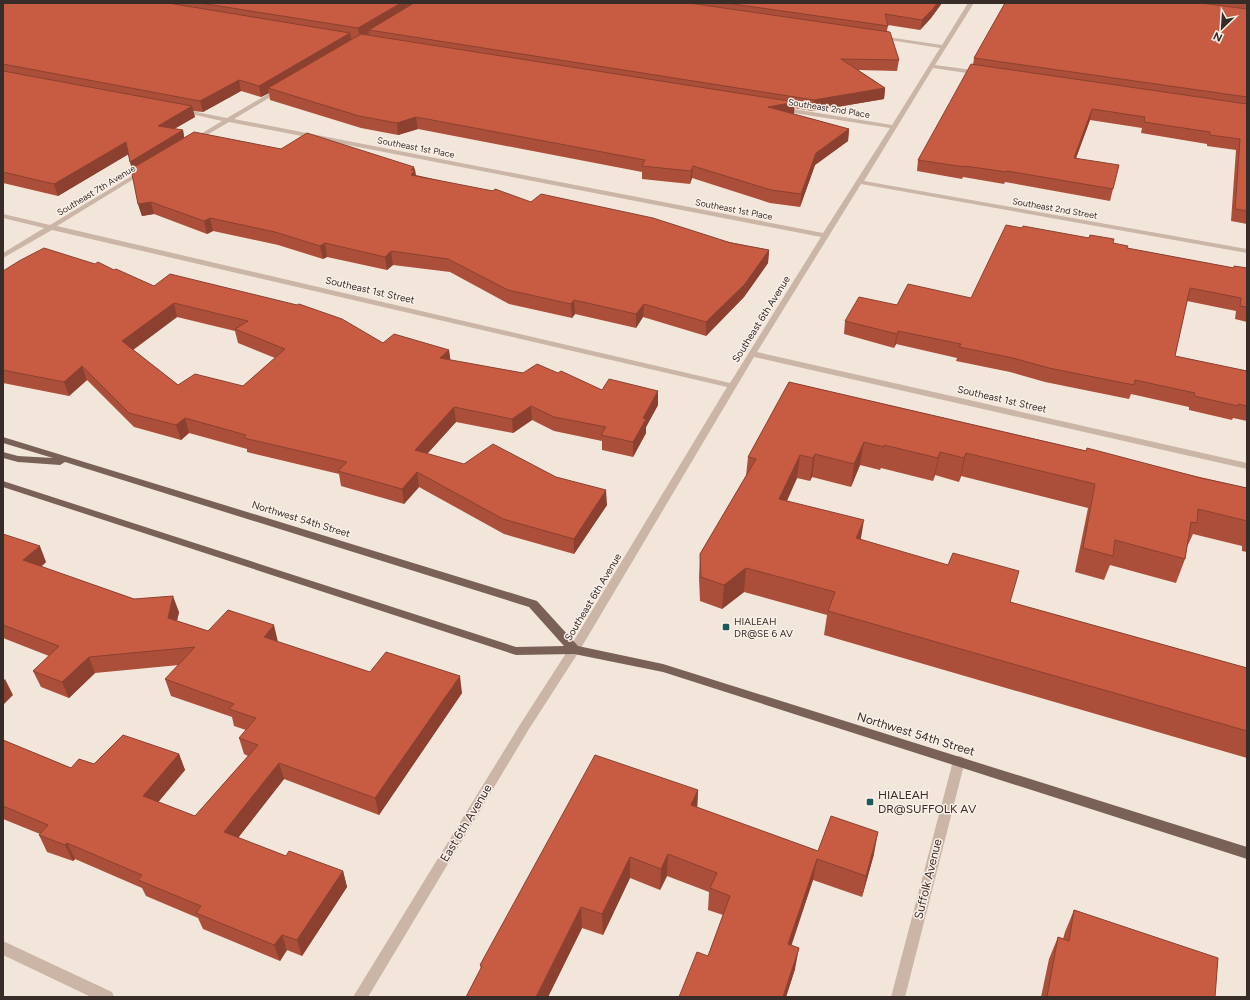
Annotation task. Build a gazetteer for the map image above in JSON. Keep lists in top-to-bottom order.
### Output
{
  "streets": {
    "main road": ["Northwest 54th Street"],
    "street": [
      "Southeast 2nd Place",
      "Southeast 1st Place",
      "Southeast 7th Avenue",
      "Southeast 2nd Street",
      "Southeast 1st Street",
      "Southeast 6th Avenue",
      "East 6th Avenue",
      "Suffolk Avenue"
    ]
  },
  "crossings": [
    ["Southeast 2nd Place", "Southeast 6th Avenue"],
    ["Southeast 1st Place", "Southeast 6th Avenue"],
    ["Southeast 7th Avenue", "Southeast 1st Street"],
    ["Southeast 2nd Street", "Southeast 6th Avenue"],
    ["Southeast 1st Street", "Southeast 6th Avenue"],
    ["Southeast 6th Avenue", "Northwest 54th Street"],
    ["Southeast 6th Avenue", "East 6th Avenue"],
    ["Northwest 54th Street", "East 6th Avenue"],
    ["Northwest 54th Street", "Suffolk Avenue"]
  ],
  "places": {
    "transit": ["HIALEAH DR@SE 6 AV", "HIALEAH DR@SUFFOLK AV"]
  },
  "north": "bottom left"
}
